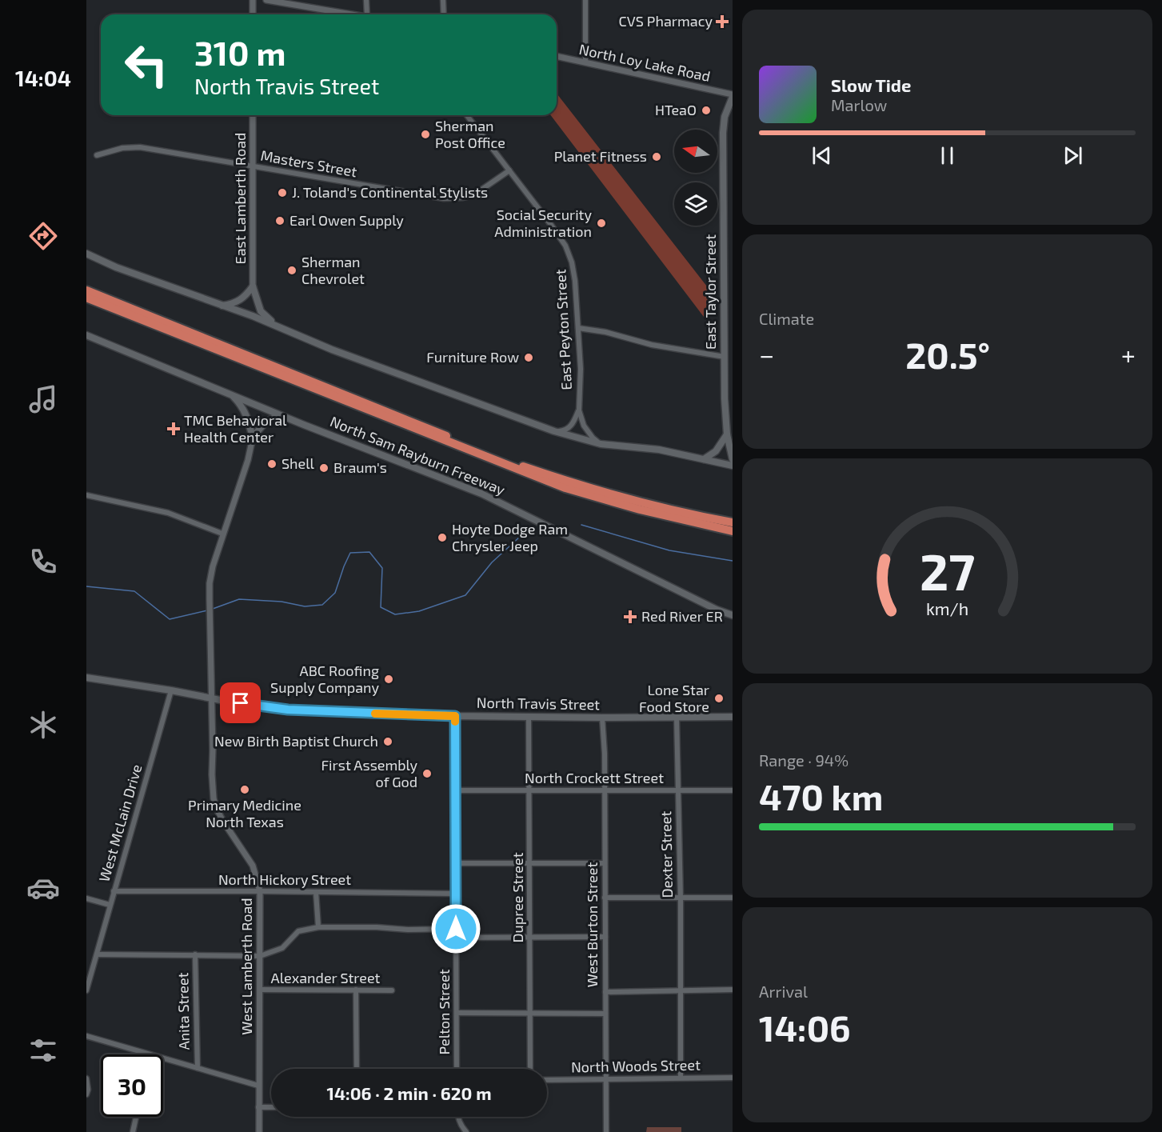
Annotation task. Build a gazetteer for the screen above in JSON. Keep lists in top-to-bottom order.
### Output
{
  "streets": {
    "highway": ["North Sam Rayburn Freeway"],
    "main road": ["East Taylor Street", "North Travis Street"],
    "street": [
      "North Loy Lake Road",
      "Masters Street",
      "East Lamberth Road",
      "East Peyton Street",
      "North Crockett Street",
      "West McLain Drive",
      "Dexter Street",
      "North Hickory Street",
      "Dupree Street",
      "West Burton Street",
      "West Lamberth Road",
      "Alexander Street",
      "Anita Street",
      "Pelton Street",
      "North Woods Street"
    ]
  },
  "crossings": [
    ["North Loy Lake Road", "East Taylor Street"],
    ["Masters Street", "East Lamberth Road"],
    ["Masters Street", "East Peyton Street"],
    ["North Travis Street", "West McLain Drive"],
    ["North Travis Street", "Dexter Street"],
    ["North Travis Street", "Dupree Street"],
    ["North Travis Street", "West Burton Street"],
    ["North Travis Street", "West Lamberth Road"],
    ["North Travis Street", "Pelton Street"],
    ["North Crockett Street", "Dexter Street"],
    ["North Crockett Street", "Dupree Street"],
    ["North Crockett Street", "West Burton Street"],
    ["North Crockett Street", "Pelton Street"],
    ["West McLain Drive", "North Hickory Street"],
    ["Dexter Street", "North Woods Street"],
    ["North Hickory Street", "West Lamberth Road"],
    ["North Hickory Street", "Pelton Street"],
    ["West Burton Street", "North Woods Street"],
    ["West Lamberth Road", "Alexander Street"]
  ],
  "places": {
    "health": ["CVS Pharmacy", "TMC Behavioral Health Center", "Red River ER"],
    "other": [
      "HTeaO",
      "Sherman Post Office",
      "Planet Fitness",
      "J. Toland's Continental Stylists",
      "Earl Owen Supply",
      "Social Security Administration",
      "Sherman Chevrolet",
      "Furniture Row",
      "Shell",
      "Braum's",
      "Hoyte Dodge Ram Chrysler Jeep",
      "ABC Roofing Supply Company",
      "Lone Star Food Store",
      "New Birth Baptist Church",
      "First Assembly of God",
      "Primary Medicine North Texas"
    ]
  },
  "north": "left",
  "page": {
    "tabs": "14:04",
    "turn": ["310 m", "North Travis Street"],
    "song": ["Slow Tide", "Marlow"],
    "tile": [
      "Climate",
      ["Range · 94%", "470 km"],
      ["Arrival", "14:06"]
    ],
    "heat": ["−", "20.5°", "+"],
    "limit": "30",
    "trip": "14:06 · 2 min · 620 m",
    "gauge": ["27", "km/h"]
  }
}
